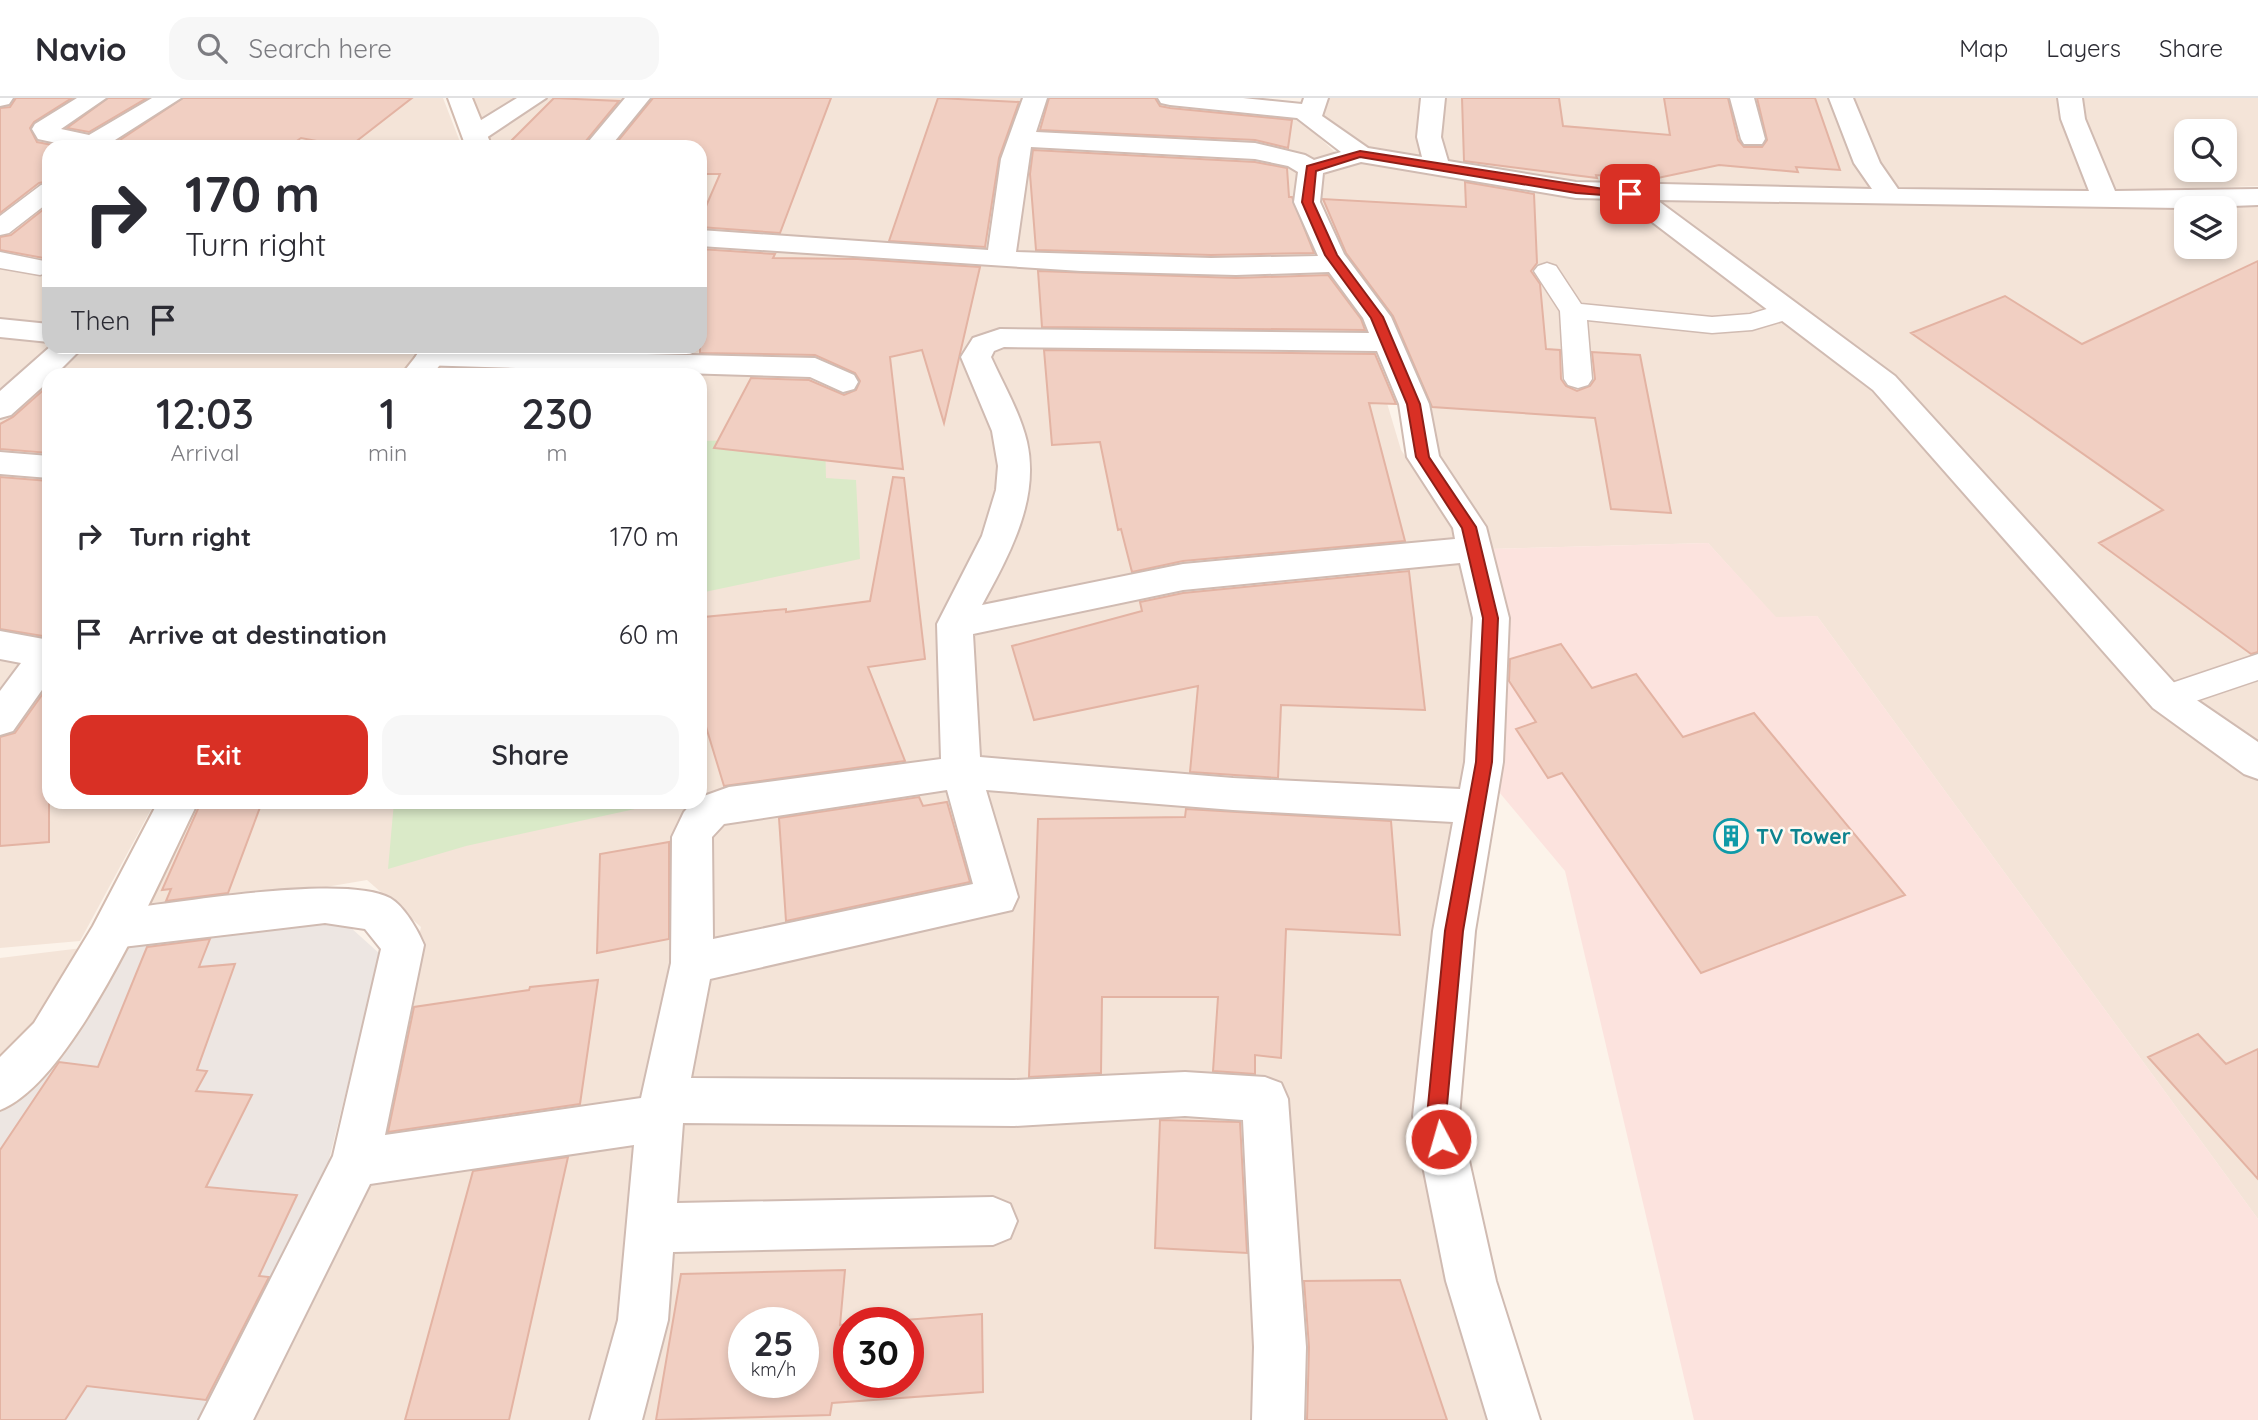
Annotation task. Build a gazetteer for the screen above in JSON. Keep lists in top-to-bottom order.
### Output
{
  "places": {
    "building": ["TV Tower"]
  },
  "page": {
    "header": "Navio",
    "search": "Search here",
    "nav": ["Map", "Layers", "Share"],
    "turn": ["170 m", "Turn right"],
    "then": "Then",
    "eta": [
      "12:03",
      "Arrival",
      "1",
      "min",
      "230",
      "m"
    ],
    "list": [
      {
        "name": "Turn right",
        "value": "170 m"
      },
      {
        "name": "Arrive at destination",
        "value": "60 m"
      }
    ],
    "buttons": ["Exit", "Share"],
    "speed": "25 km/h",
    "limit": "30"
  }
}
